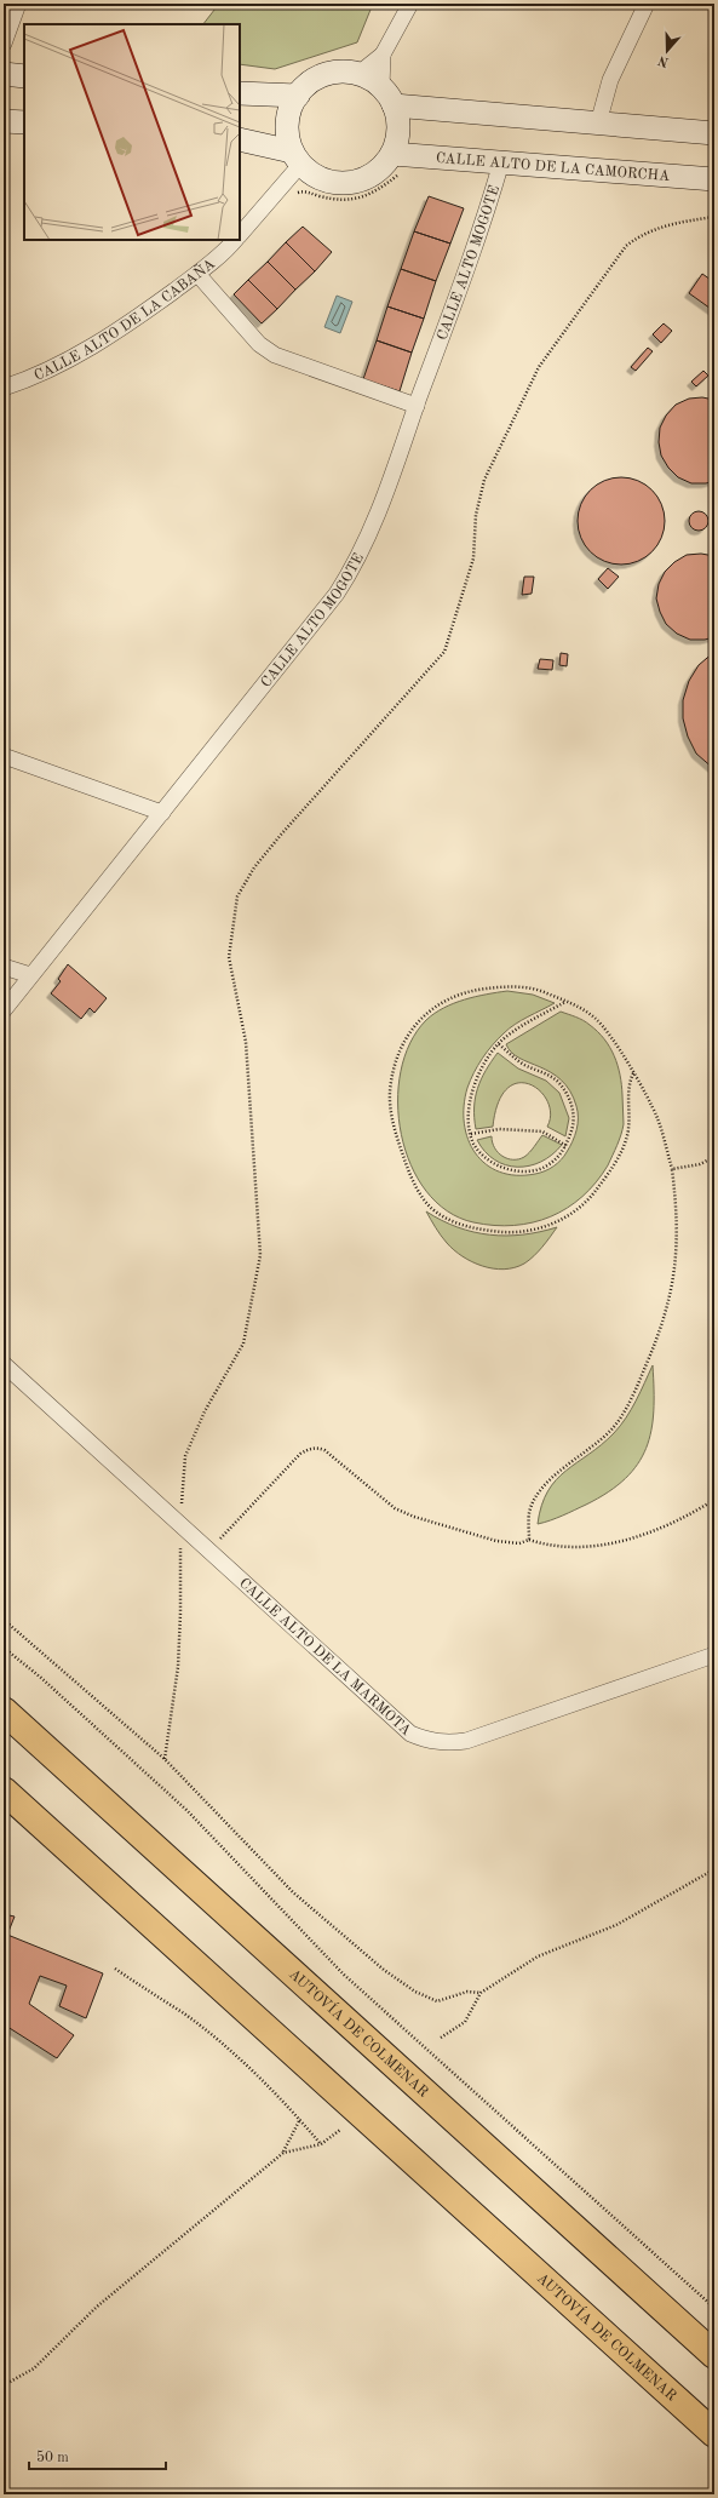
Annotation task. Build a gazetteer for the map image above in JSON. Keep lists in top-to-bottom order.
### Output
{
  "streets": {
    "highway": ["AUTOVÍA DE COLMENAR"],
    "street": [
      "CALLE ALTO DE LA CAMORCHA",
      "CALLE ALTO MOGOTE",
      "CALLE ALTO DE LA CABAÑA",
      "CALLE ALTO DE LA MARMOTA"
    ]
  },
  "crossings": [
    ["CALLE ALTO DE LA CAMORCHA", "CALLE ALTO MOGOTE"],
    ["CALLE ALTO DE LA CAMORCHA", "CALLE ALTO DE LA CABAÑA"]
  ],
  "scale_bar": "50 m",
  "north": "bottom"
}
